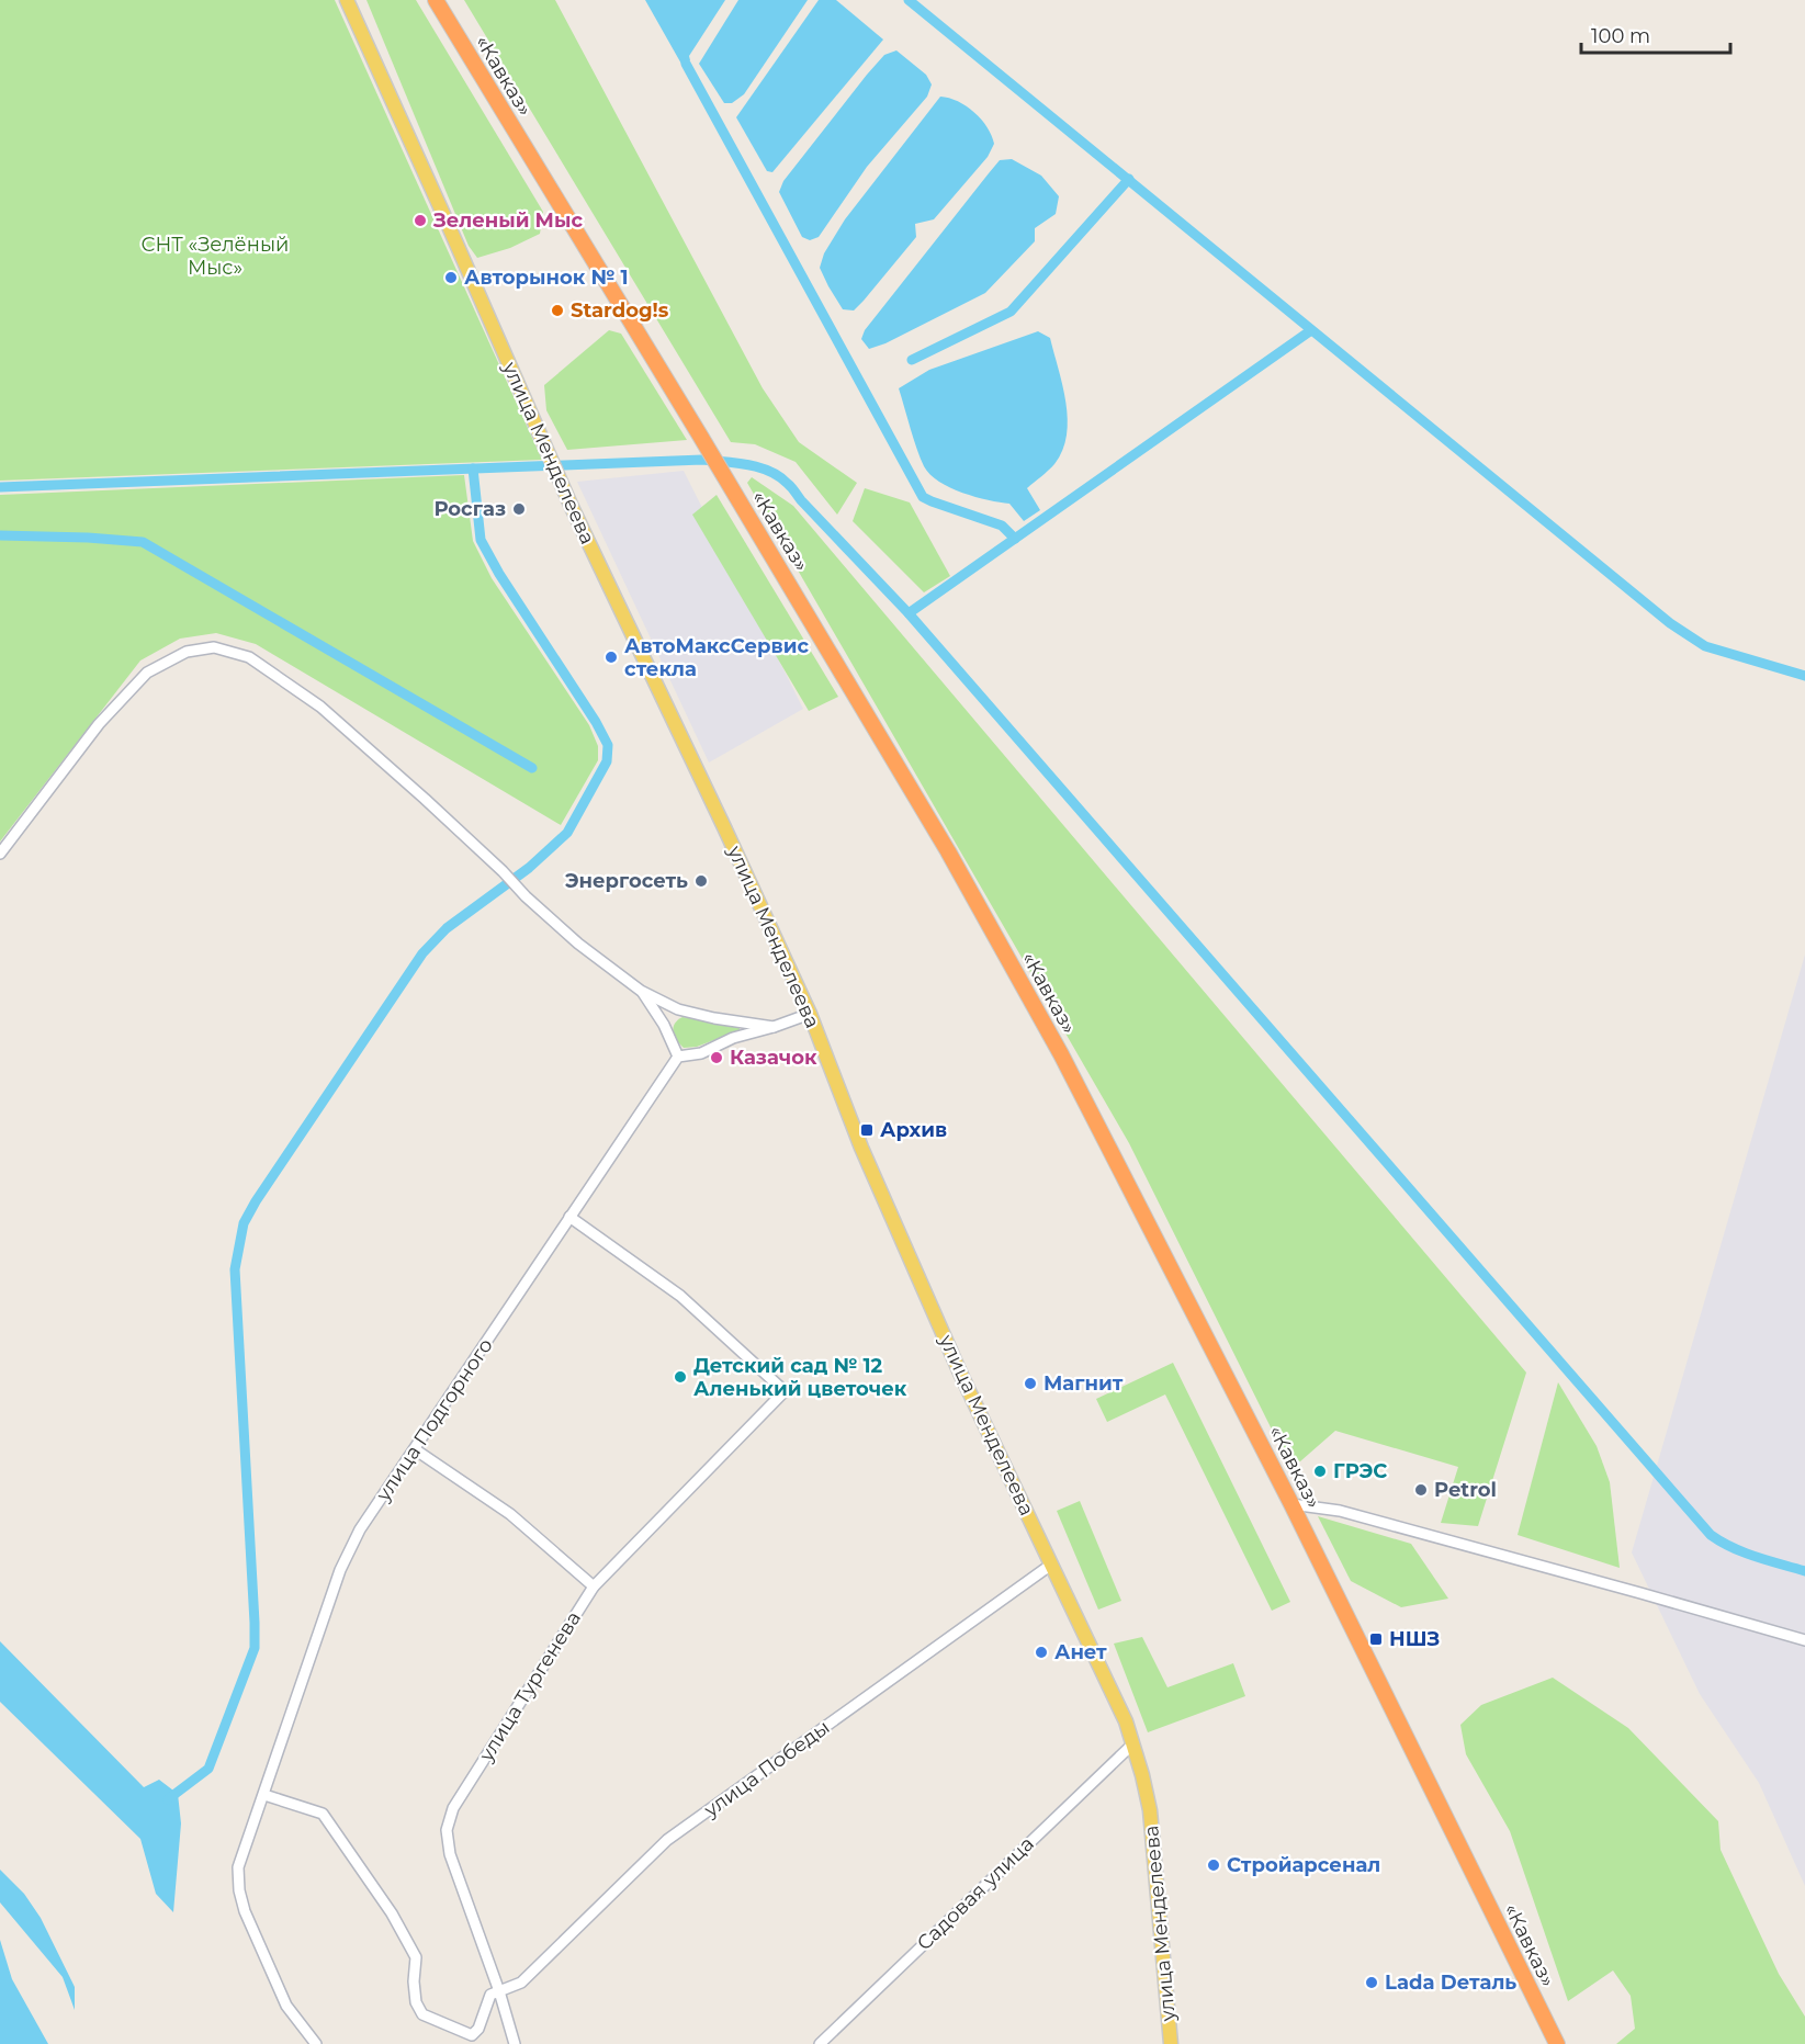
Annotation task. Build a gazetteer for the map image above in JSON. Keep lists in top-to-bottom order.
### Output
{
  "streets": {
    "highway": ["«Кавказ»"],
    "main road": ["улица Менделеева"],
    "street": [
      "улица Подгорного",
      "улица Тургенева",
      "улица Победы",
      "Садовая улица"
    ]
  },
  "crossings": [
    ["улица Менделеева", "улица Победы"],
    ["улица Менделеева", "Садовая улица"],
    ["улица Подгорного", "улица Тургенева"],
    ["улица Тургенева", "улица Победы"]
  ],
  "parks": ["СНТ «Зелёный Мыс»"],
  "places": {
    "other": [
      "Зеленый Мыс",
      "Авторынок № 1",
      "Stardog!s",
      "Росгаз",
      "АвтоМаксСервис стекла",
      "Энергосеть",
      "Казачок",
      "Детский сад № 12 Аленький цветочек",
      "Магнит",
      "ГРЭС",
      "Petrol",
      "Анет",
      "Стройарсенал",
      "Lada Dеталь"
    ],
    "transit": ["Архив", "НШЗ"]
  },
  "scale_bar": "100 m"
}
